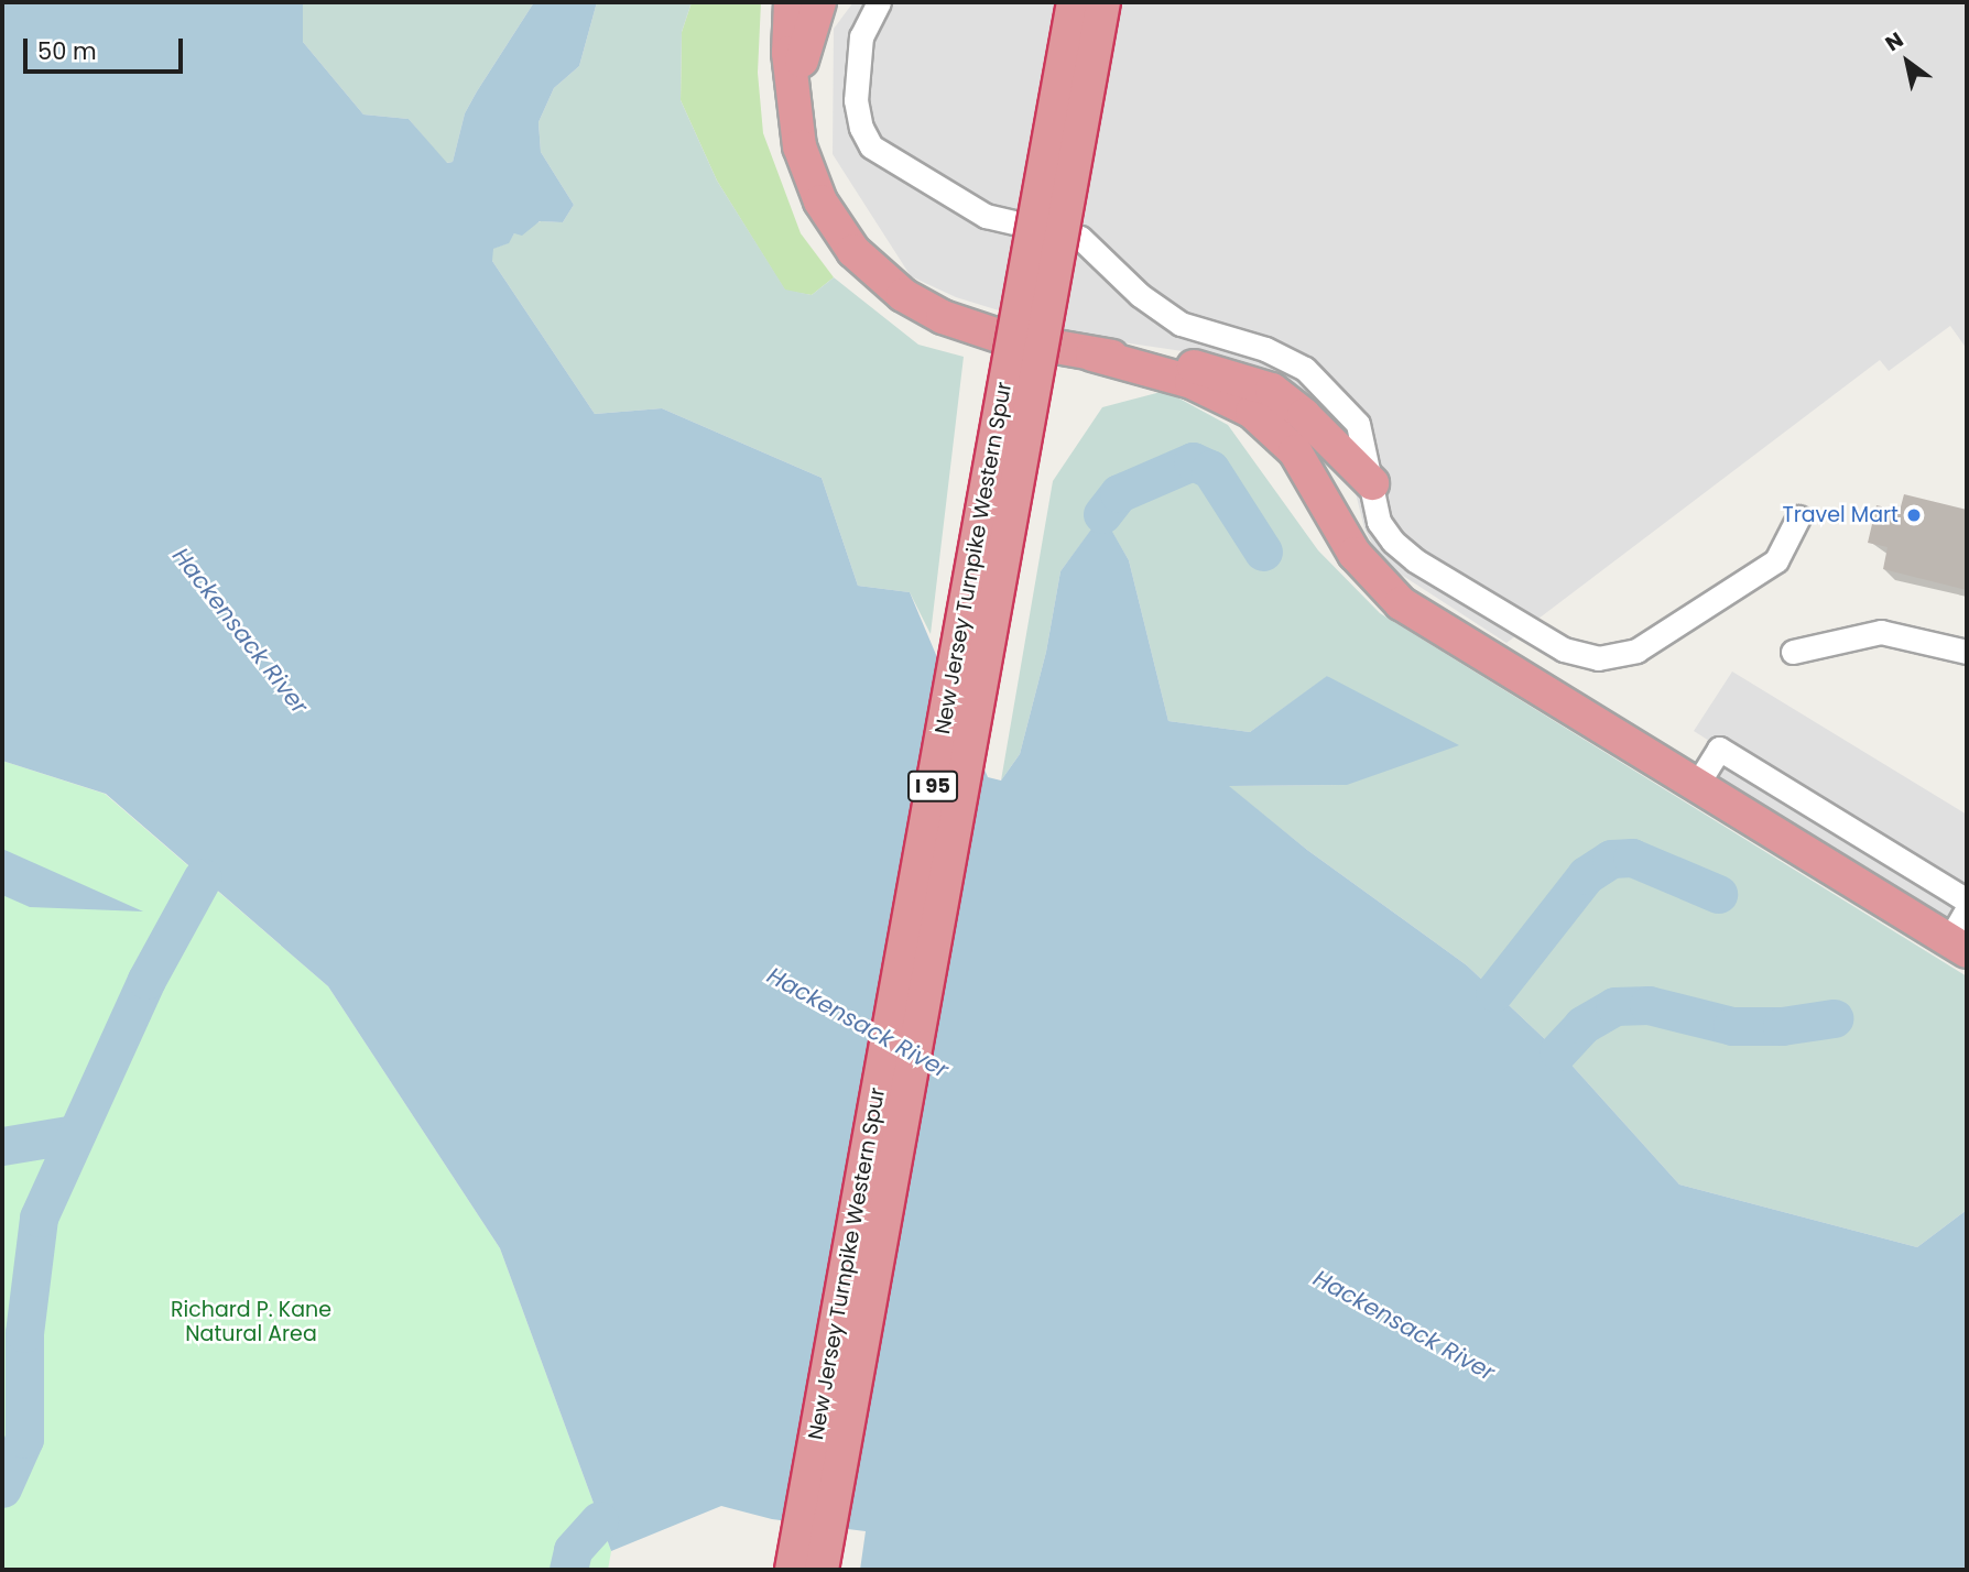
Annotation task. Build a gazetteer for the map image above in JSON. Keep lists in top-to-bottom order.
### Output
{
  "streets": {
    "highway": ["New Jersey Turnpike Western Spur", "I 95"]
  },
  "water": ["Hackensack River"],
  "parks": ["Richard P. Kane Natural Area"],
  "places": ["Travel Mart"],
  "scale_bar": "50 m",
  "north": "top left"
}
